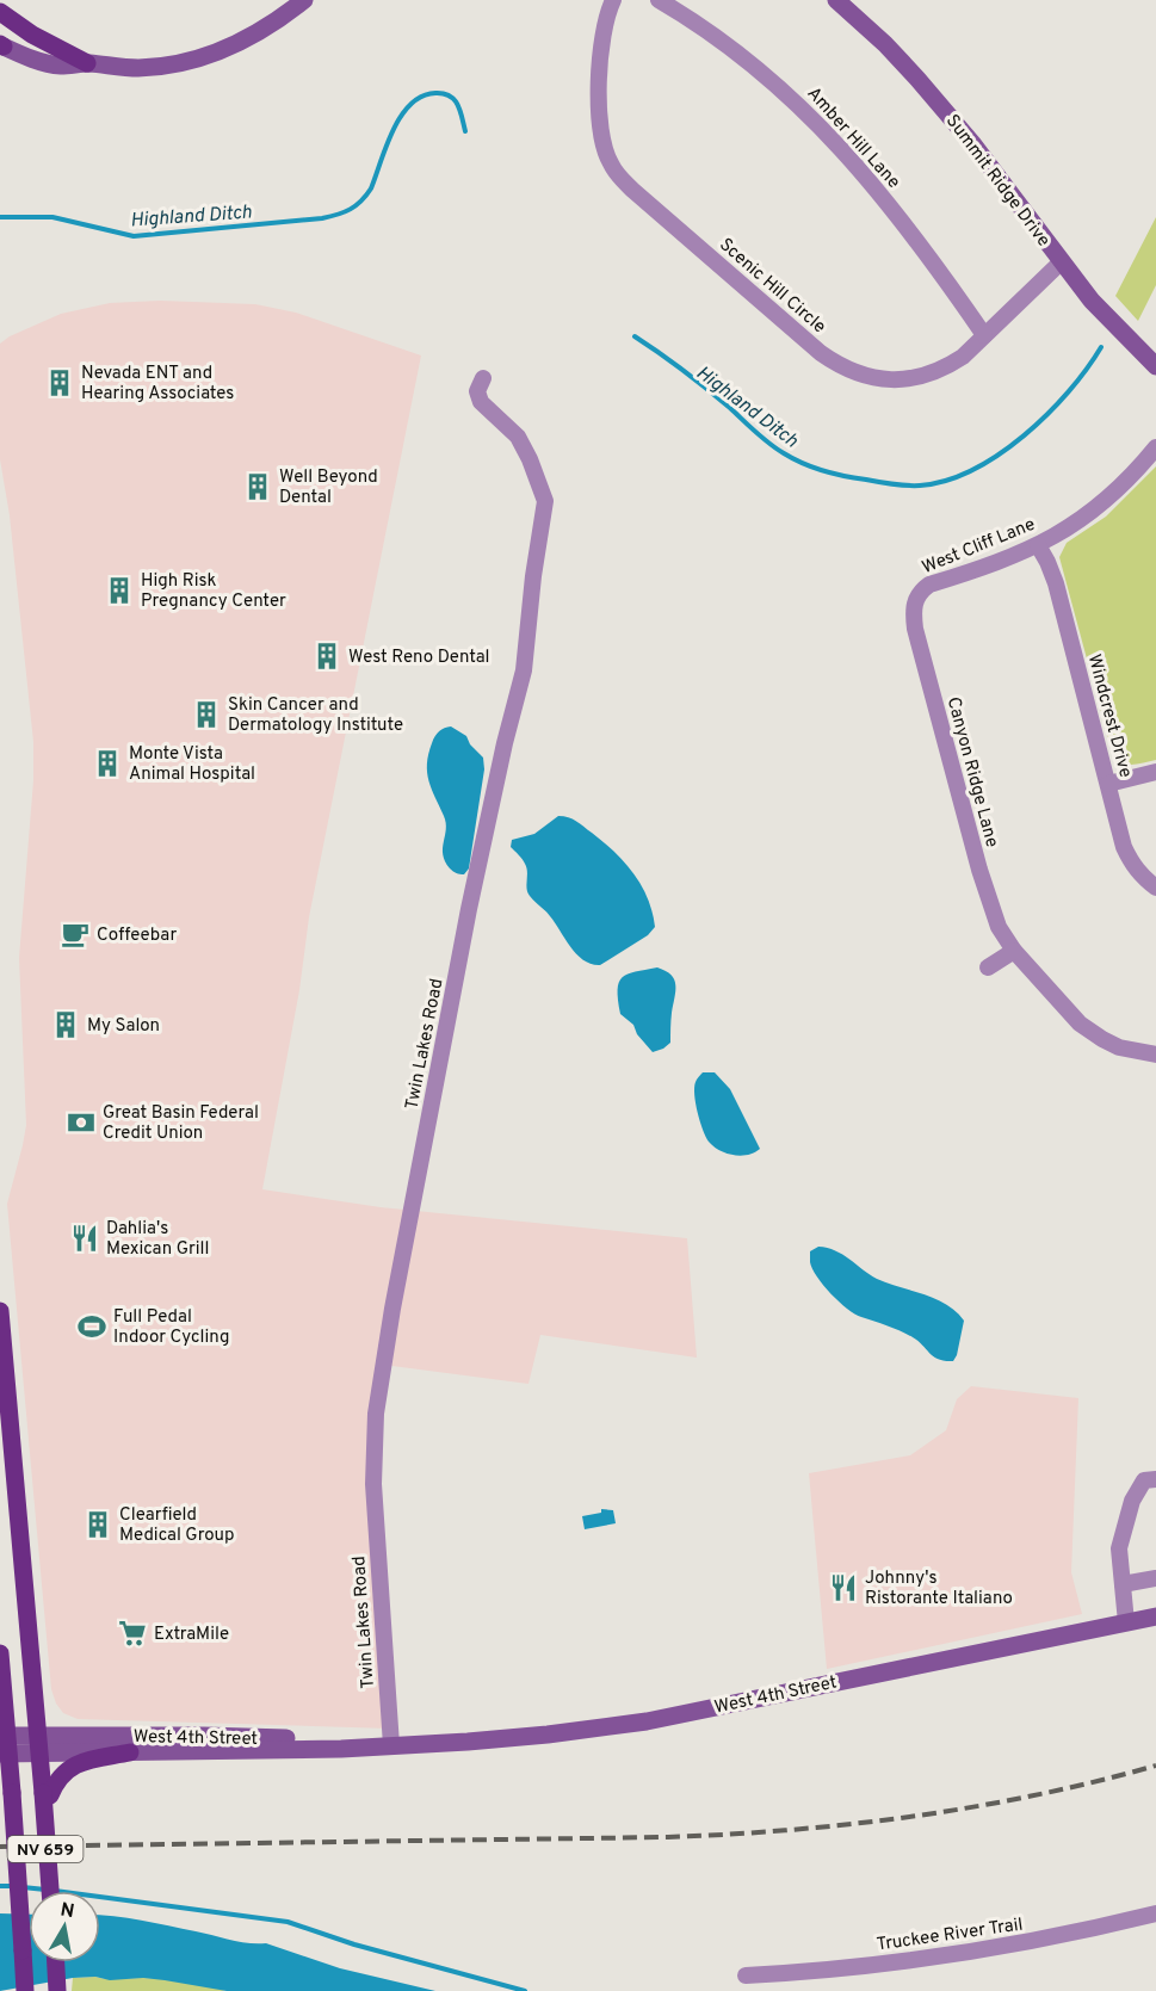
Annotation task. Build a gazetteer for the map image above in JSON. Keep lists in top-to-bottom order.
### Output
{
  "streets": {
    "main road": ["Summit Ridge Drive", "West 4th Street", "NV 659"],
    "street": [
      "Amber Hill Lane",
      "Scenic Hill Circle",
      "West Cliff Lane",
      "Windcrest Drive",
      "Canyon Ridge Lane",
      "Twin Lakes Road",
      "Truckee River Trail"
    ]
  },
  "crossings": [
    ["Amber Hill Lane", "Scenic Hill Circle"],
    ["Summit Ridge Drive", "Scenic Hill Circle"],
    ["West Cliff Lane", "Windcrest Drive"],
    ["West Cliff Lane", "Canyon Ridge Lane"],
    ["Twin Lakes Road", "West 4th Street"],
    ["West 4th Street", "NV 659"]
  ],
  "water": ["Highland Ditch"],
  "places": {
    "building": [
      "Nevada ENT and Hearing Associates",
      "Well Beyond Dental",
      "High Risk Pregnancy Center",
      "West Reno Dental",
      "Skin Cancer and Dermatology Institute",
      "Monte Vista Animal Hospital",
      "My Salon",
      "Clearfield Medical Group"
    ],
    "cafe": ["Coffeebar"],
    "bank": ["Great Basin Federal Credit Union"],
    "restaurant": ["Dahlia's Mexican Grill", "Johnny's Ristorante Italiano"],
    "sports": ["Full Pedal Indoor Cycling"],
    "supermarket": ["ExtraMile"]
  },
  "north": "top"
}
